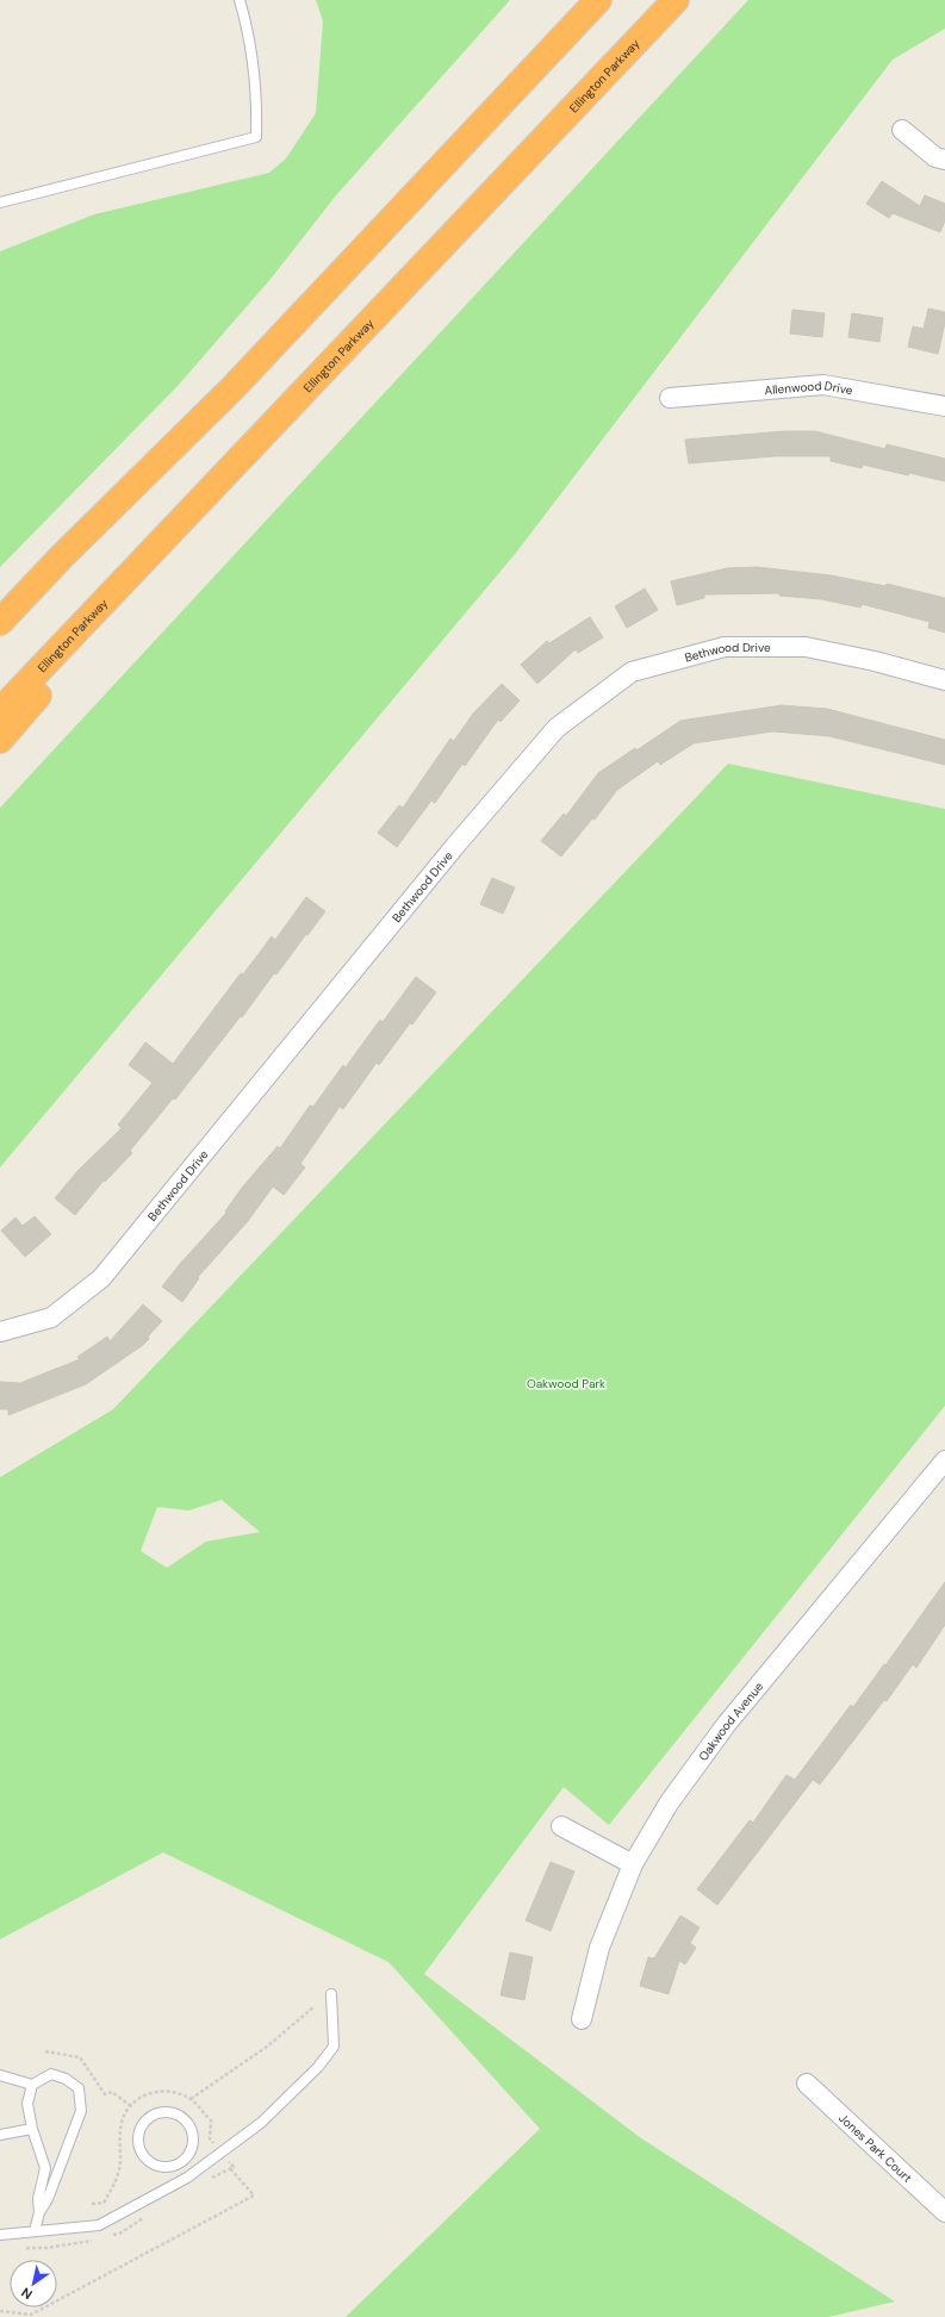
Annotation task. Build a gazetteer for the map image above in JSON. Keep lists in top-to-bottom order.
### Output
{
  "streets": {
    "highway": ["Ellington Parkway"],
    "street": [
      "Allenwood Drive",
      "Bethwood Drive",
      "Oakwood Avenue",
      "Jones Park Court"
    ]
  },
  "parks": ["Oakwood Park"],
  "north": "bottom left"
}
